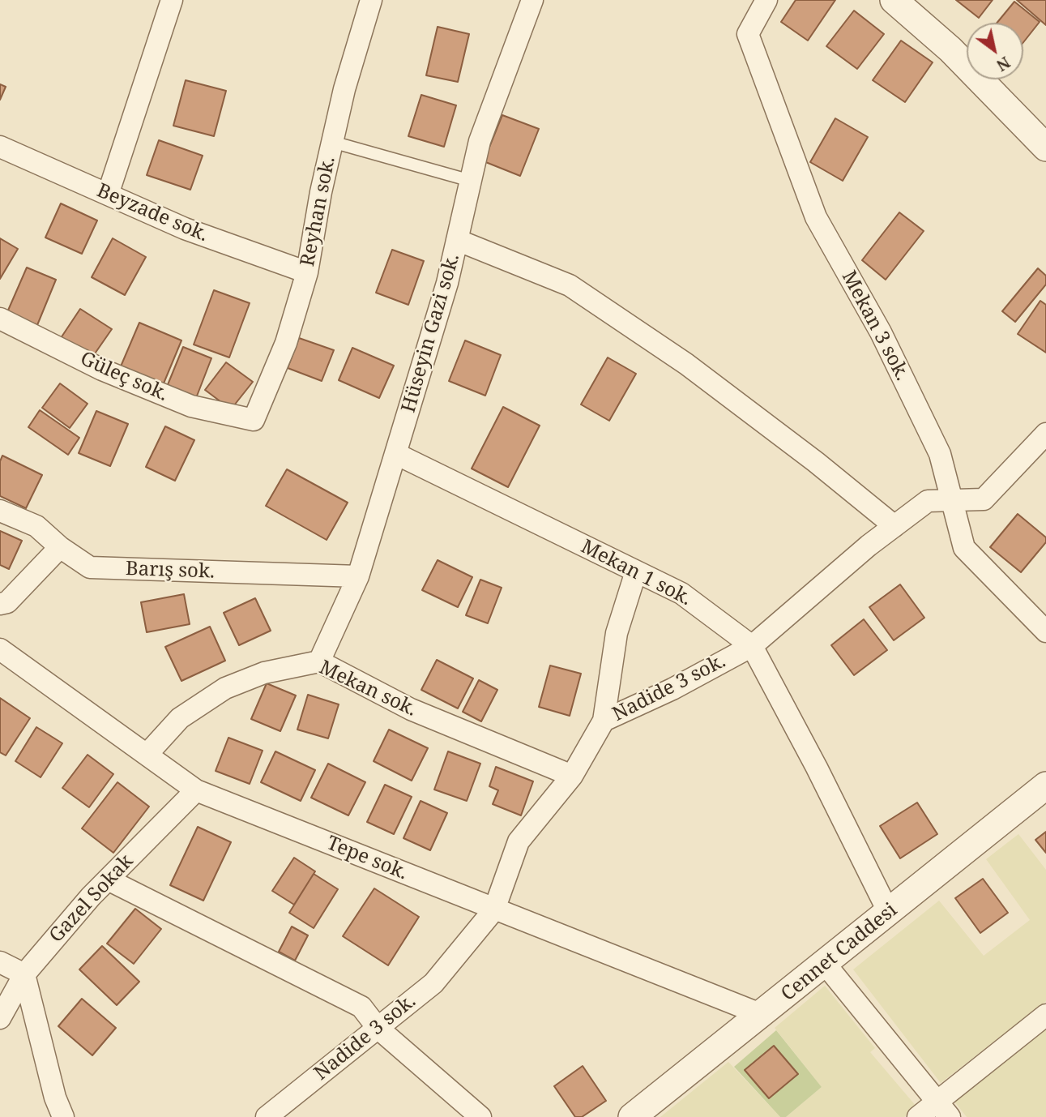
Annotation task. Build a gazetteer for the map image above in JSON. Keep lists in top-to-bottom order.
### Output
{
  "streets": {
    "street": [
      "Reyhan sok.",
      "Beyzade sok.",
      "Mekan 3 sok.",
      "Hüseyin Gazi sok.",
      "Güleç sok.",
      "Barış sok.",
      "Mekan 1 sok.",
      "Nadide 3 sok.",
      "Mekan sok.",
      "Tepe sok.",
      "Gazel Sokak",
      "Cennet Caddesi"
    ]
  },
  "crossings": [
    ["Reyhan sok.", "Beyzade sok."],
    ["Reyhan sok.", "Güleç sok."],
    ["Mekan 3 sok.", "Nadide 3 sok."],
    ["Hüseyin Gazi sok.", "Barış sok."],
    ["Hüseyin Gazi sok.", "Mekan 1 sok."],
    ["Hüseyin Gazi sok.", "Mekan sok."],
    ["Mekan 1 sok.", "Nadide 3 sok."],
    ["Mekan 1 sok.", "Cennet Caddesi"],
    ["Nadide 3 sok.", "Mekan sok."],
    ["Nadide 3 sok.", "Tepe sok."],
    ["Mekan sok.", "Tepe sok."],
    ["Tepe sok.", "Gazel Sokak"],
    ["Tepe sok.", "Cennet Caddesi"]
  ],
  "north": "bottom right"
}
